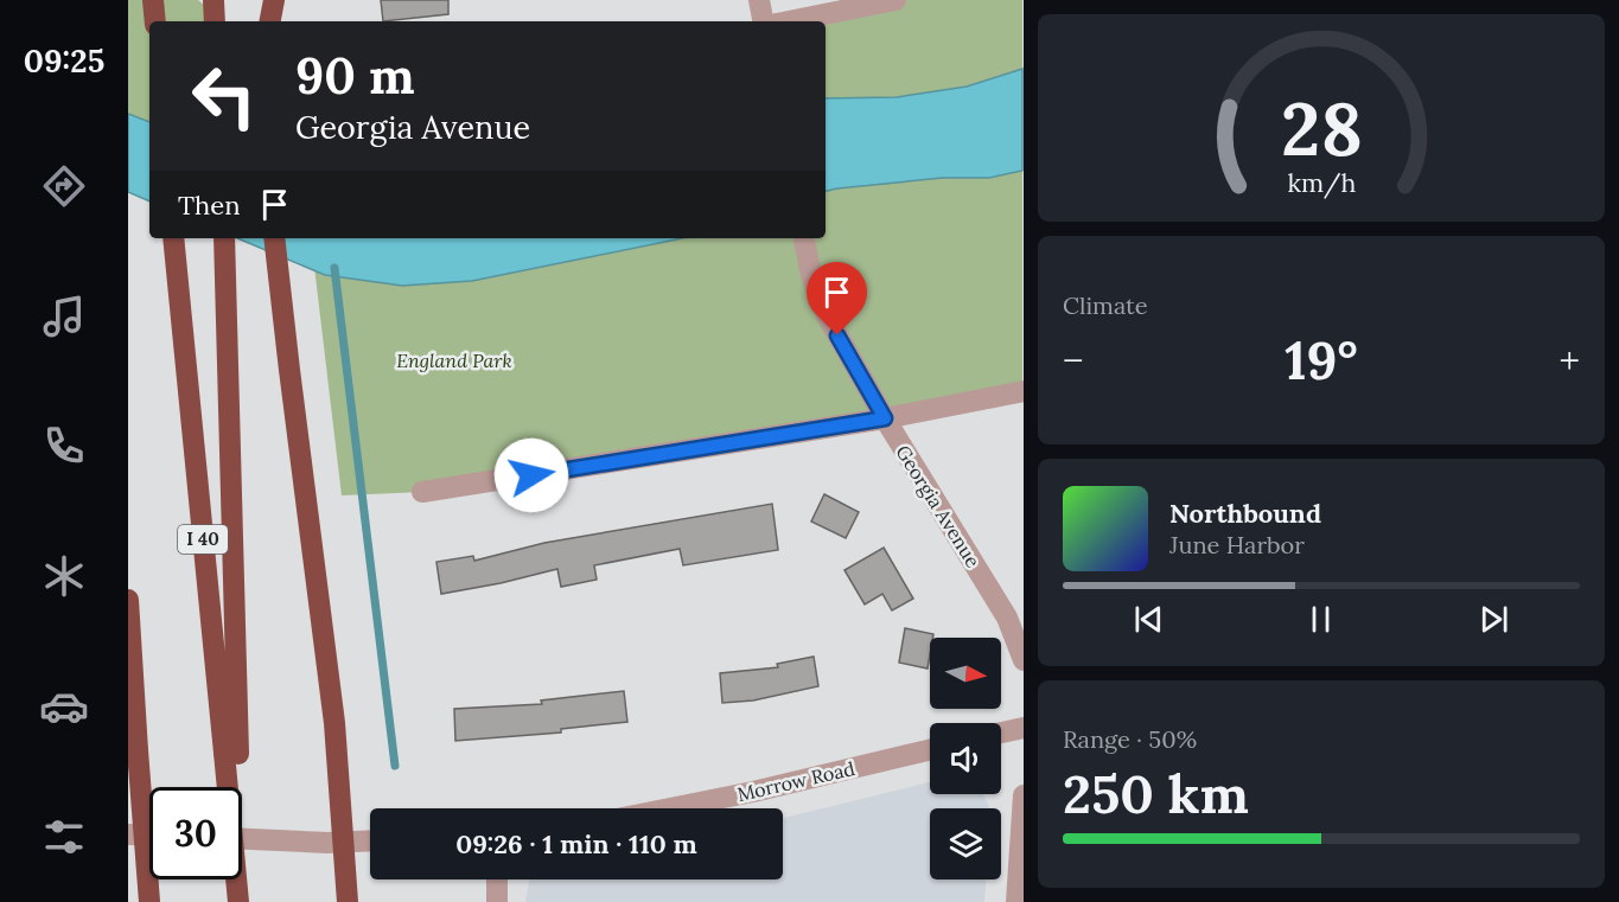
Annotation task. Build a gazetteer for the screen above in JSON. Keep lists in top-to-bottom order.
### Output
{
  "streets": {
    "highway": ["I 40"],
    "street": ["Georgia Avenue", "Morrow Road"]
  },
  "parks": ["England Park"],
  "north": "right",
  "page": {
    "tabs": "09:25",
    "turn": ["90 m", "Georgia Avenue"],
    "then": "Then",
    "tile": [
      "Climate",
      ["Range · 50%", "250 km"]
    ],
    "heat": ["−", "19°", "+"],
    "song": ["Northbound", "June Harbor"],
    "limit": "30",
    "trip": "09:26 · 1 min · 110 m",
    "gauge": ["28", "km/h"]
  }
}
